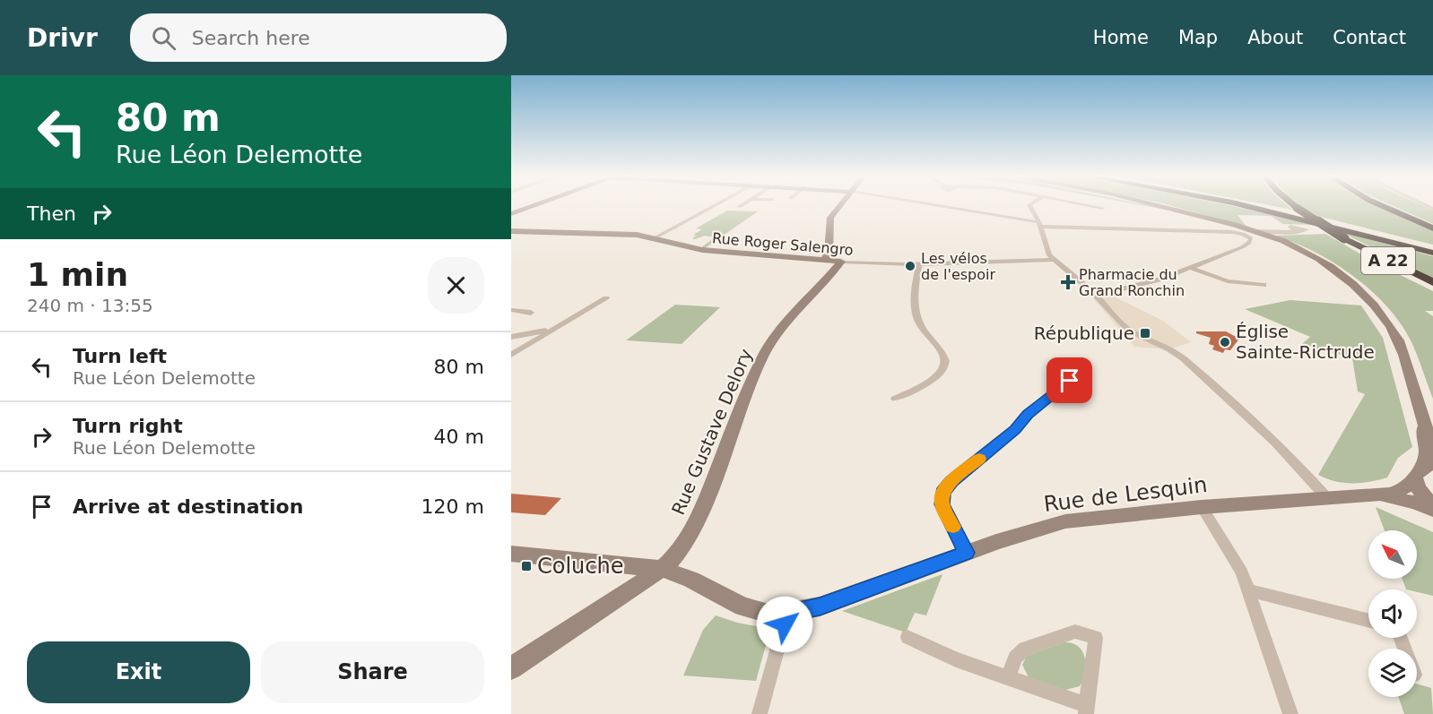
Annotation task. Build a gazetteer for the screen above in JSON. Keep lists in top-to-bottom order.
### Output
{
  "streets": {
    "highway": ["A 22"],
    "street": ["Rue Roger Salengro", "Rue Gustave Delory", "Rue de Lesquin"]
  },
  "crossings": [
    ["Rue Roger Salengro", "Rue Gustave Delory"],
    ["Rue Gustave Delory", "Rue de Lesquin"]
  ],
  "places": {
    "other": ["Les vélos de l'espoir", "Église Sainte-Rictrude"],
    "health": ["Pharmacie du Grand Ronchin"],
    "transit": ["République", "Coluche"]
  },
  "north": "top left",
  "page": {
    "header": "Drivr",
    "search": "Search here",
    "nav": [
      "Home",
      "Map",
      "About",
      "Contact"
    ],
    "turn": ["80 m", "Rue Léon Delemotte"],
    "then": "Then",
    "heading": ["1 min", "240 m · 13:55"],
    "list": [
      {
        "name": "Turn left",
        "note": "Rue Léon Delemotte",
        "value": "80 m"
      },
      {
        "name": "Turn right",
        "note": "Rue Léon Delemotte",
        "value": "40 m"
      },
      {
        "name": "Arrive at destination",
        "value": "120 m"
      }
    ],
    "buttons": ["Exit", "Share"]
  }
}
